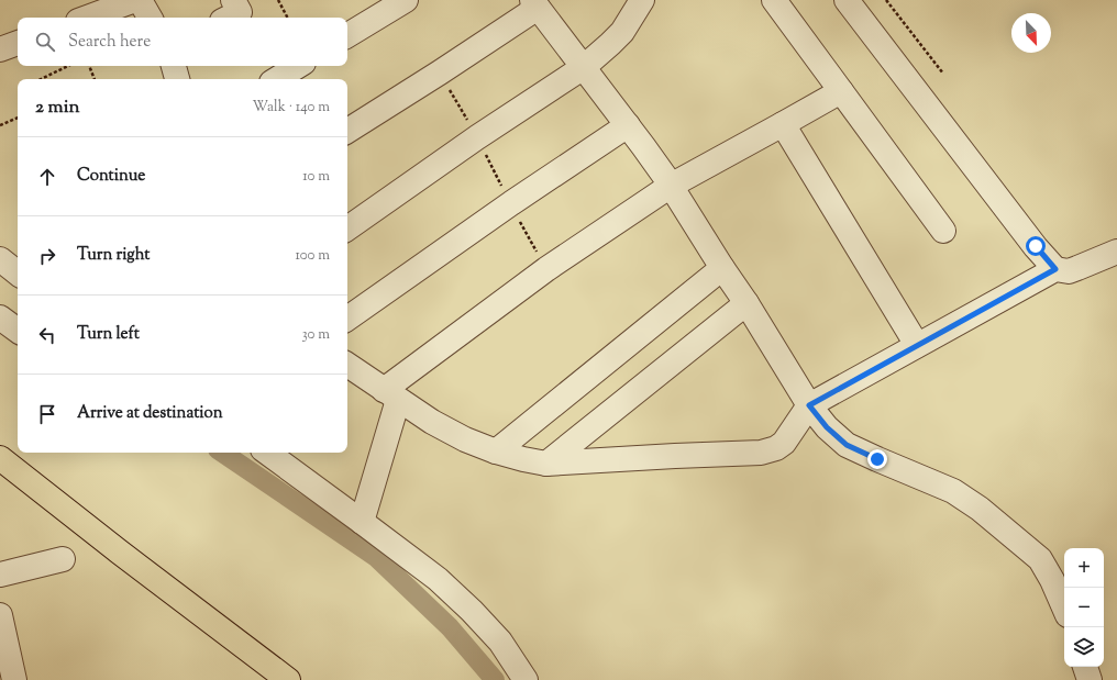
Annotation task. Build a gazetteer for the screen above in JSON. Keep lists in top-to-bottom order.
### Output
{
  "north": "bottom right",
  "page": {
    "search": "Search here",
    "heading": ["2 min", "Walk · 140 m"],
    "list": [
      ["Continue", "10 m"],
      ["Turn right", "100 m"],
      ["Turn left", "30 m"],
      "Arrive at destination"
    ],
    "map_buttons": ["+", "−"]
  }
}
